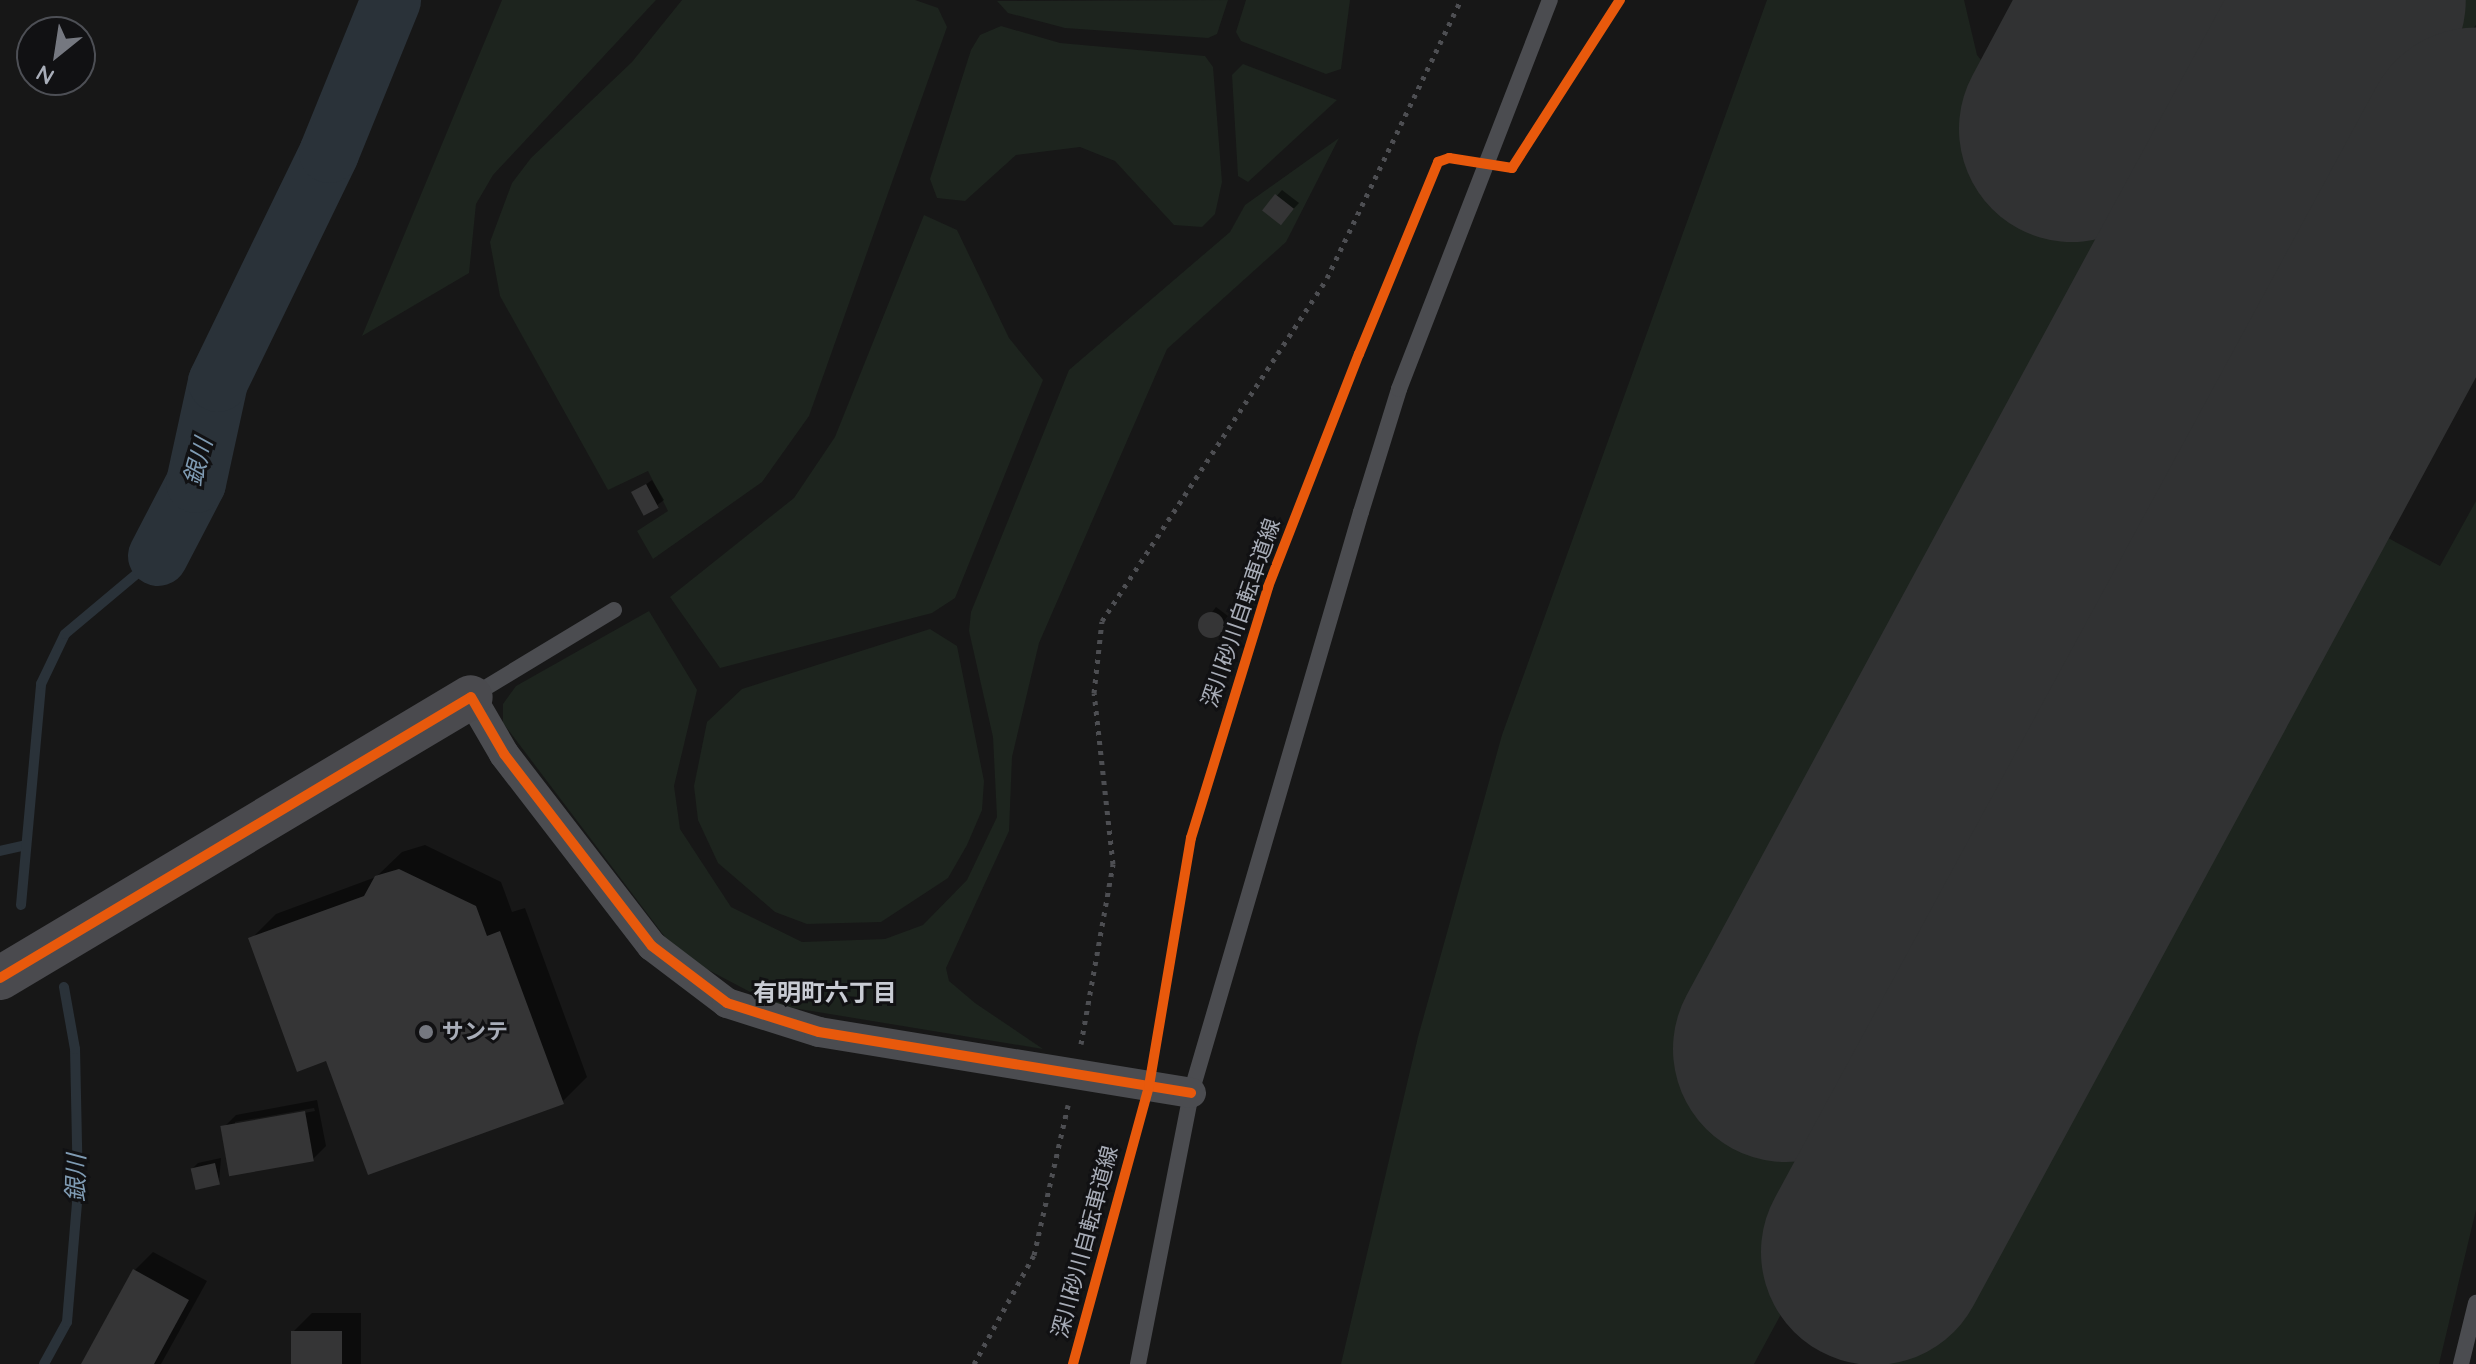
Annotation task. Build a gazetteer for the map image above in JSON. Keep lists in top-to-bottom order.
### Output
{
  "streets": {
    "cycle path": ["深川砂川自転車道線"]
  },
  "districts": ["有明町六丁目"],
  "water": ["銀川"],
  "places": ["サンテ"],
  "north": "bottom left"
}
